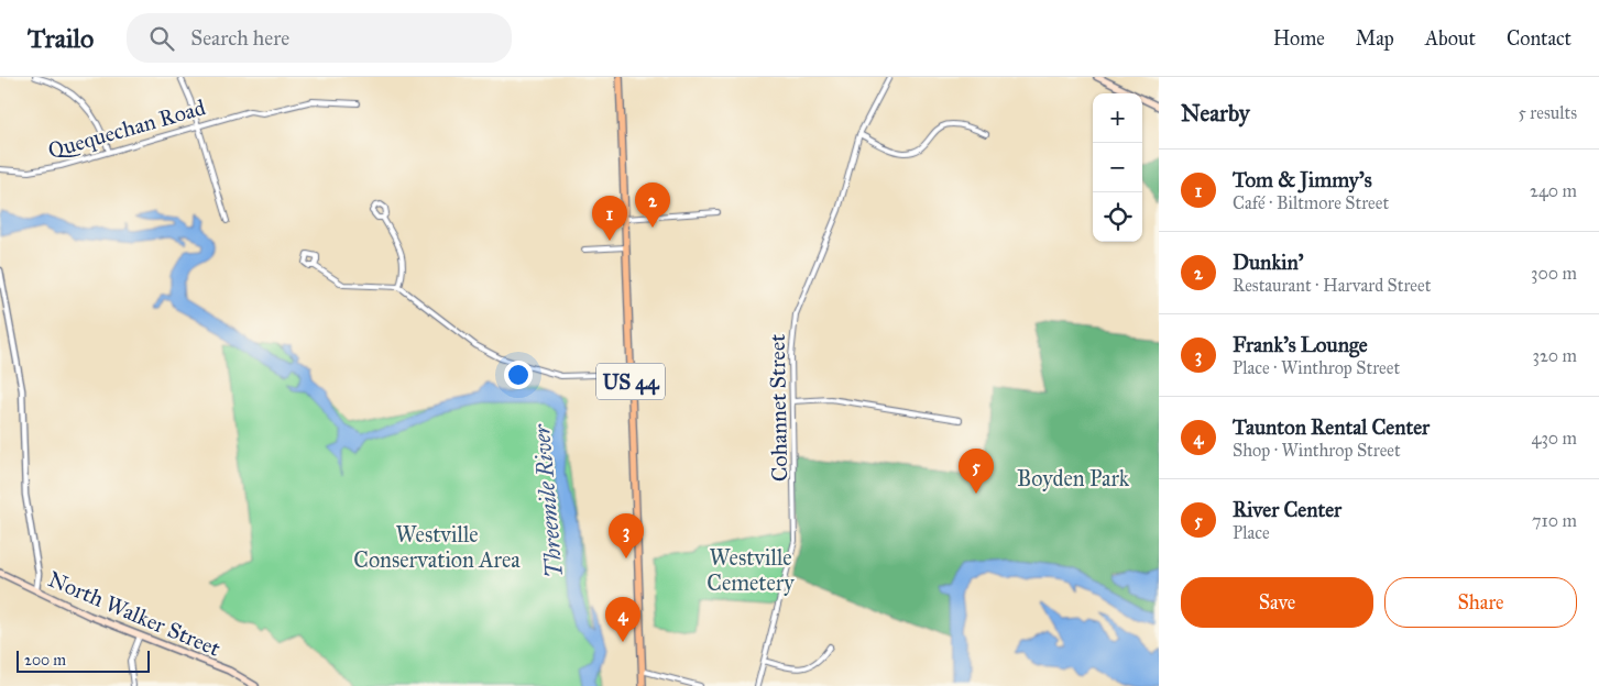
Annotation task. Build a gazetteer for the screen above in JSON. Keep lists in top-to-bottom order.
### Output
{
  "streets": {
    "highway": ["US 44"],
    "main road": ["North Walker Street"],
    "street": ["Quequechan Road", "Cohannet Street"]
  },
  "water": ["Threemile River"],
  "parks": ["Boyden Park", "Westville Conservation Area", "Westville Cemetery"],
  "scale_bar": "200 m",
  "page": {
    "header": "Trailo",
    "search": "Search here",
    "nav": [
      "Home",
      "Map",
      "About",
      "Contact"
    ],
    "heading": ["Nearby", "5 results"],
    "map_buttons": ["+", "−"],
    "list": [
      {
        "mark": "1",
        "name": "Tom & Jimmy's",
        "note": "Café · Biltmore Street",
        "value": "240 m"
      },
      {
        "mark": "2",
        "name": "Dunkin'",
        "note": "Restaurant · Harvard Street",
        "value": "300 m"
      },
      {
        "mark": "3",
        "name": "Frank's Lounge",
        "note": "Place · Winthrop Street",
        "value": "320 m"
      },
      {
        "mark": "4",
        "name": "Taunton Rental Center",
        "note": "Shop · Winthrop Street",
        "value": "430 m"
      },
      {
        "mark": "5",
        "name": "River Center",
        "note": "Place",
        "value": "710 m"
      }
    ],
    "pins": [
      "2",
      "1",
      "5",
      "3",
      "4"
    ],
    "buttons": ["Save", "Share"],
    "scale": "200 m"
  }
}
